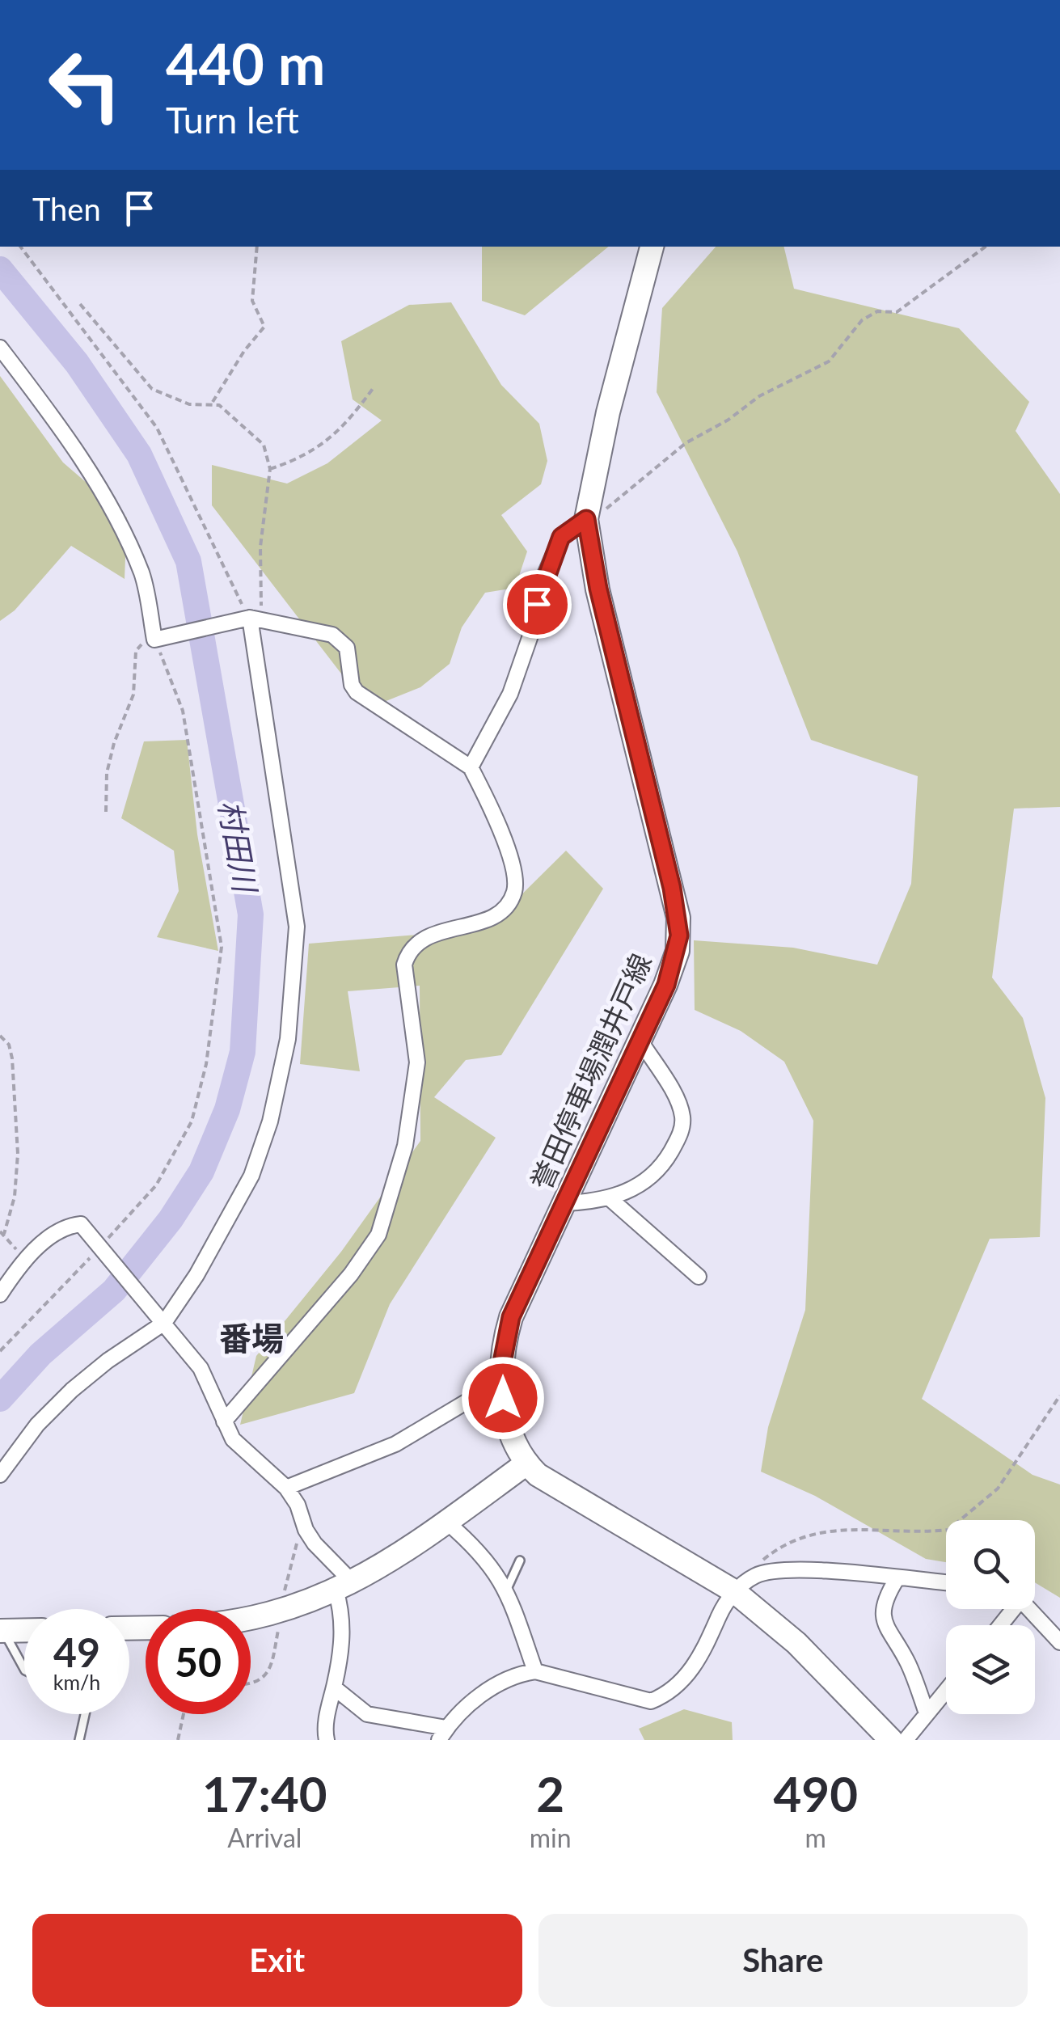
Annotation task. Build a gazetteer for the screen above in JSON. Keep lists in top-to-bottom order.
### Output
{
  "streets": {
    "main road": ["誉田停車場潤井戸線"]
  },
  "districts": ["番場"],
  "water": ["村田川"],
  "page": {
    "turn": ["440 m", "Turn left"],
    "then": "Then",
    "speed": "49 km/h",
    "limit": "50",
    "eta": [
      "17:40",
      "Arrival",
      "2",
      "min",
      "490",
      "m"
    ],
    "buttons": ["Exit", "Share"]
  }
}
